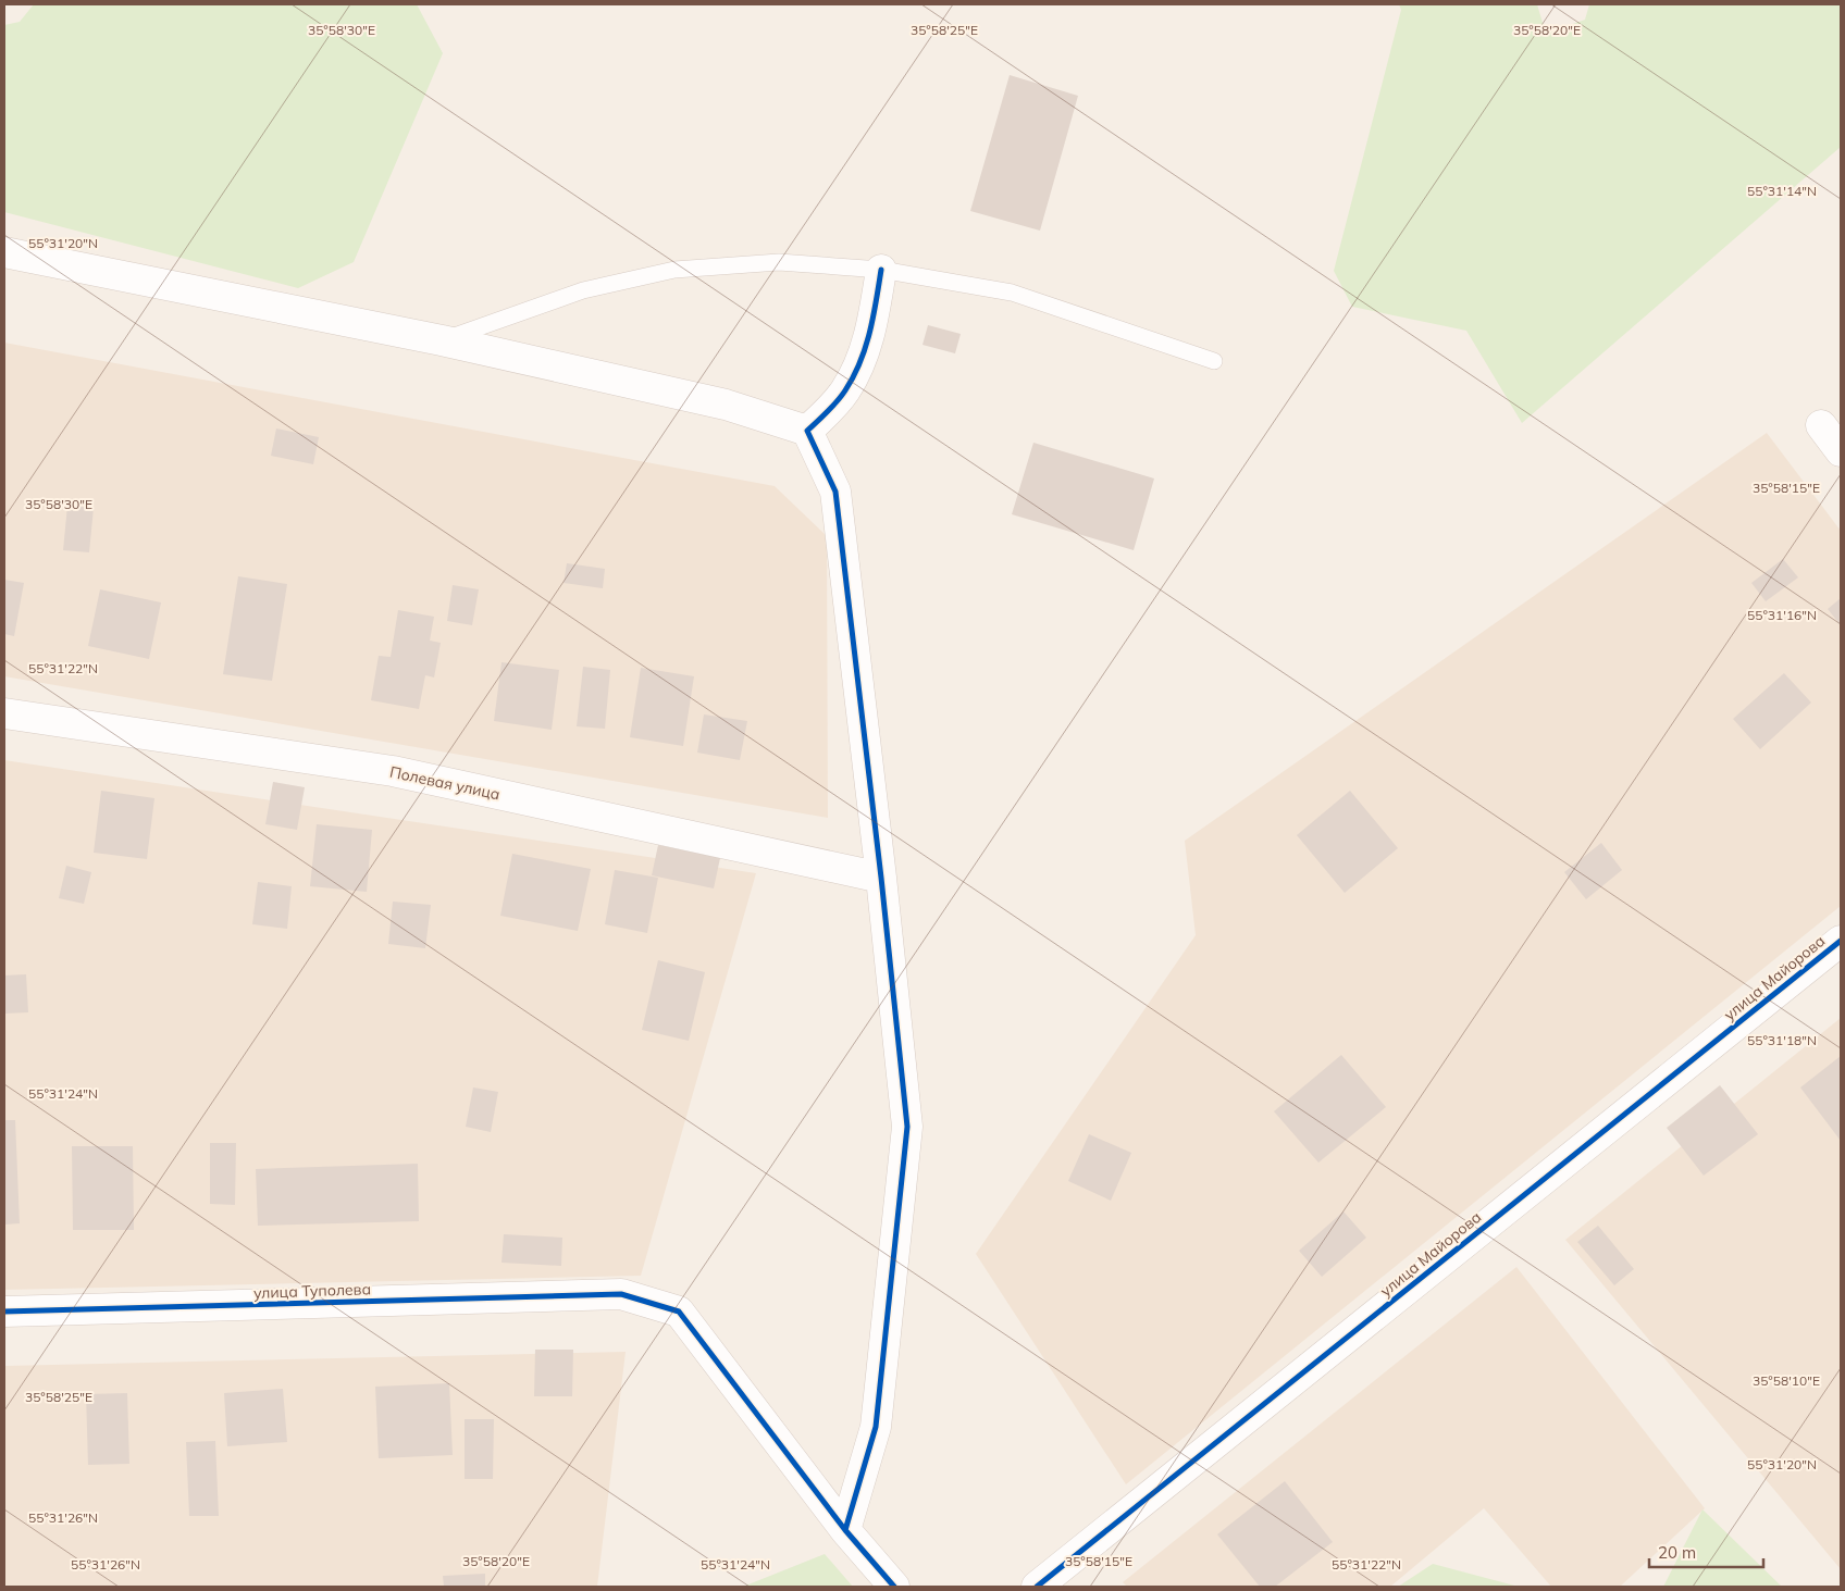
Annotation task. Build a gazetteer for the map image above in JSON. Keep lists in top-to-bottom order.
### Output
{
  "streets": {
    "street": ["Полевая улица", "улица Майорова", "улица Туполева"]
  },
  "scale_bar": "20 m",
  "coordinates": [
    "35°58'30\"E",
    "35°58'25\"E",
    "35°58'20\"E",
    "55°31'14\"N",
    "55°31'20\"N",
    "35°58'15\"E",
    "55°31'16\"N",
    "55°31'22\"N",
    "55°31'18\"N",
    "55°31'24\"N",
    "35°58'10\"E",
    "55°31'26\"N"
  ]
}
